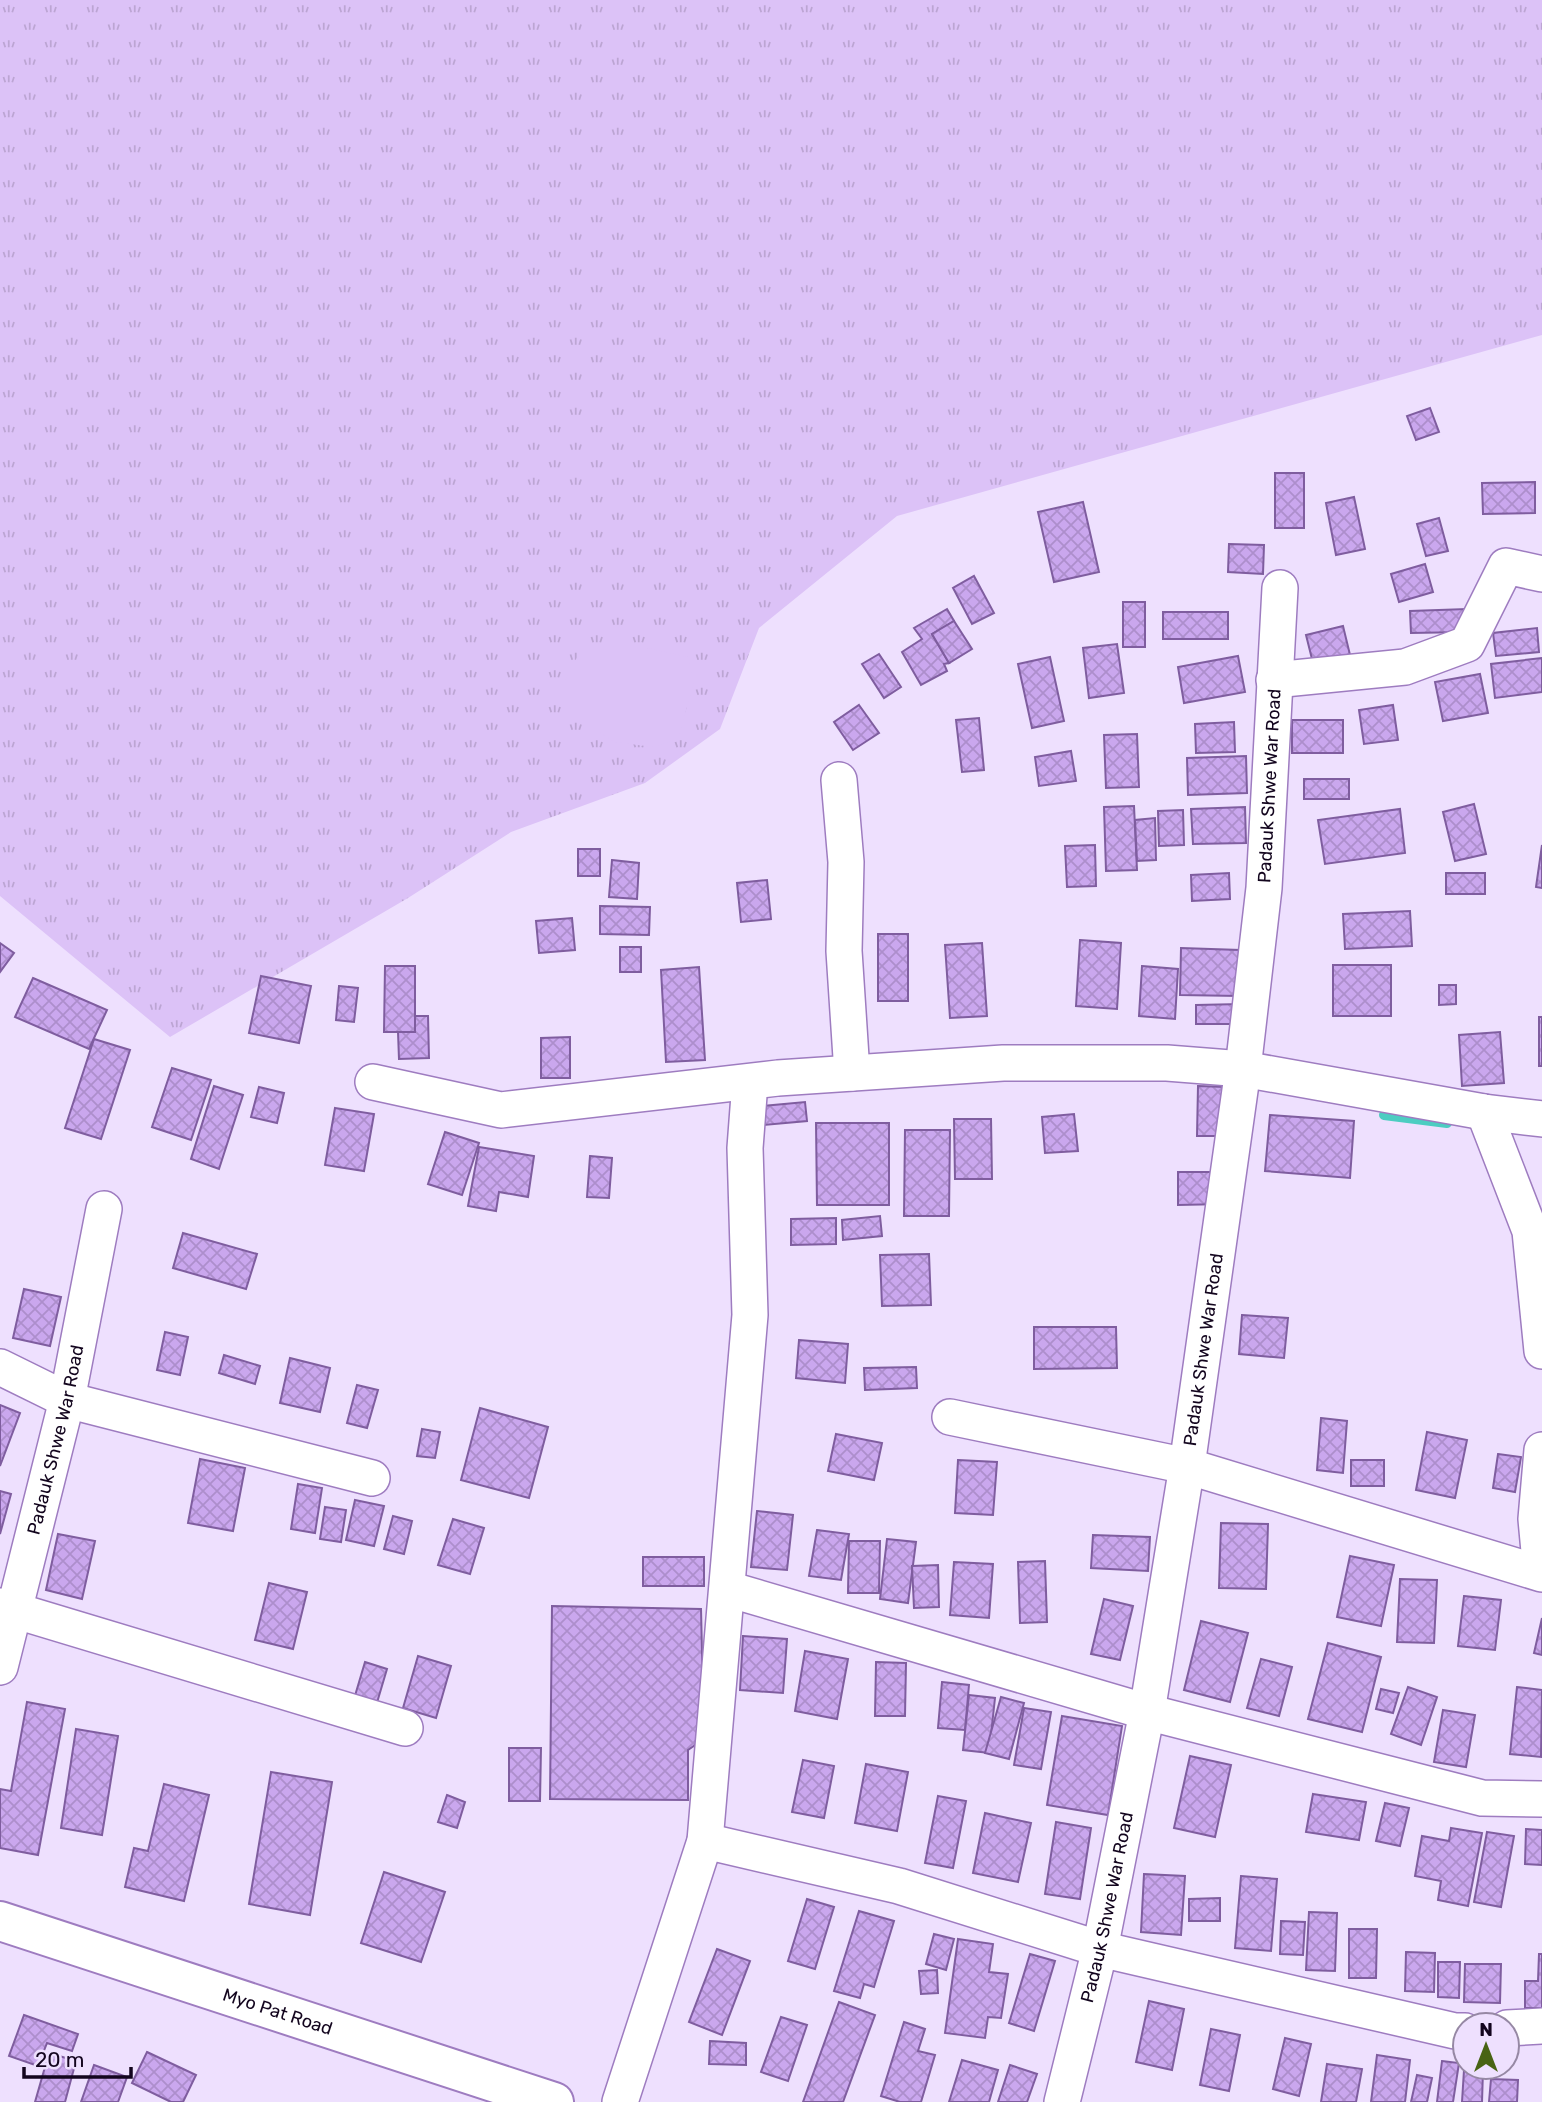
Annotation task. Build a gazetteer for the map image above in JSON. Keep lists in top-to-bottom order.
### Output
{
  "streets": {
    "main road": ["Myo Pat Road"],
    "street": ["Padauk Shwe War Road"]
  },
  "scale_bar": "20 m",
  "north": "top"
}
